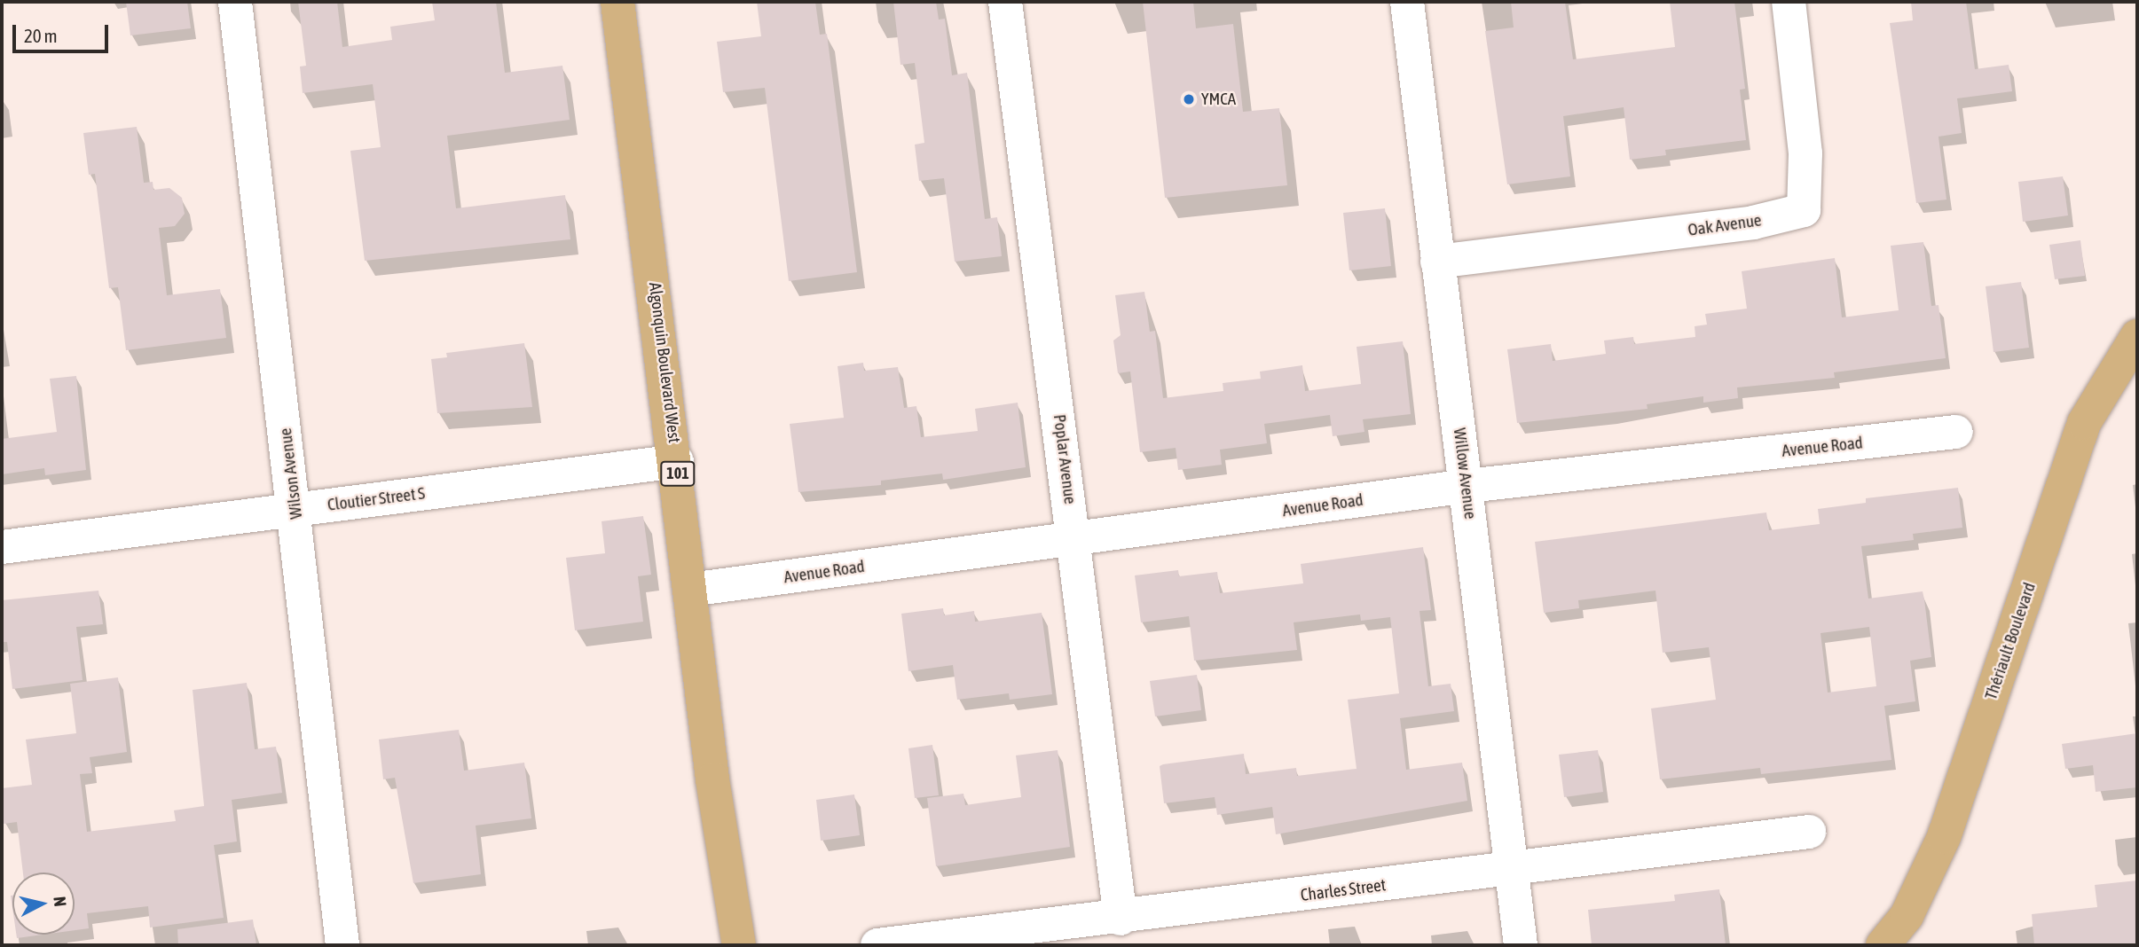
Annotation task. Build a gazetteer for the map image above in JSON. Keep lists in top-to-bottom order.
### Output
{
  "streets": {
    "main road": ["Algonquin Boulevard West", "101", "Thériault Boulevard"],
    "street": [
      "Oak Avenue",
      "Avenue Road",
      "Poplar Avenue",
      "Wilson Avenue",
      "Willow Avenue",
      "Cloutier Street S",
      "Charles Street"
    ]
  },
  "crossings": [
    ["Oak Avenue", "Willow Avenue"],
    ["Algonquin Boulevard West", "Avenue Road"],
    ["Algonquin Boulevard West", "Cloutier Street S"],
    ["Avenue Road", "Poplar Avenue"],
    ["Avenue Road", "Willow Avenue"],
    ["Poplar Avenue", "Charles Street"],
    ["Wilson Avenue", "Cloutier Street S"],
    ["Willow Avenue", "Charles Street"]
  ],
  "places": ["YMCA"],
  "scale_bar": "20 m",
  "north": "right"
}
